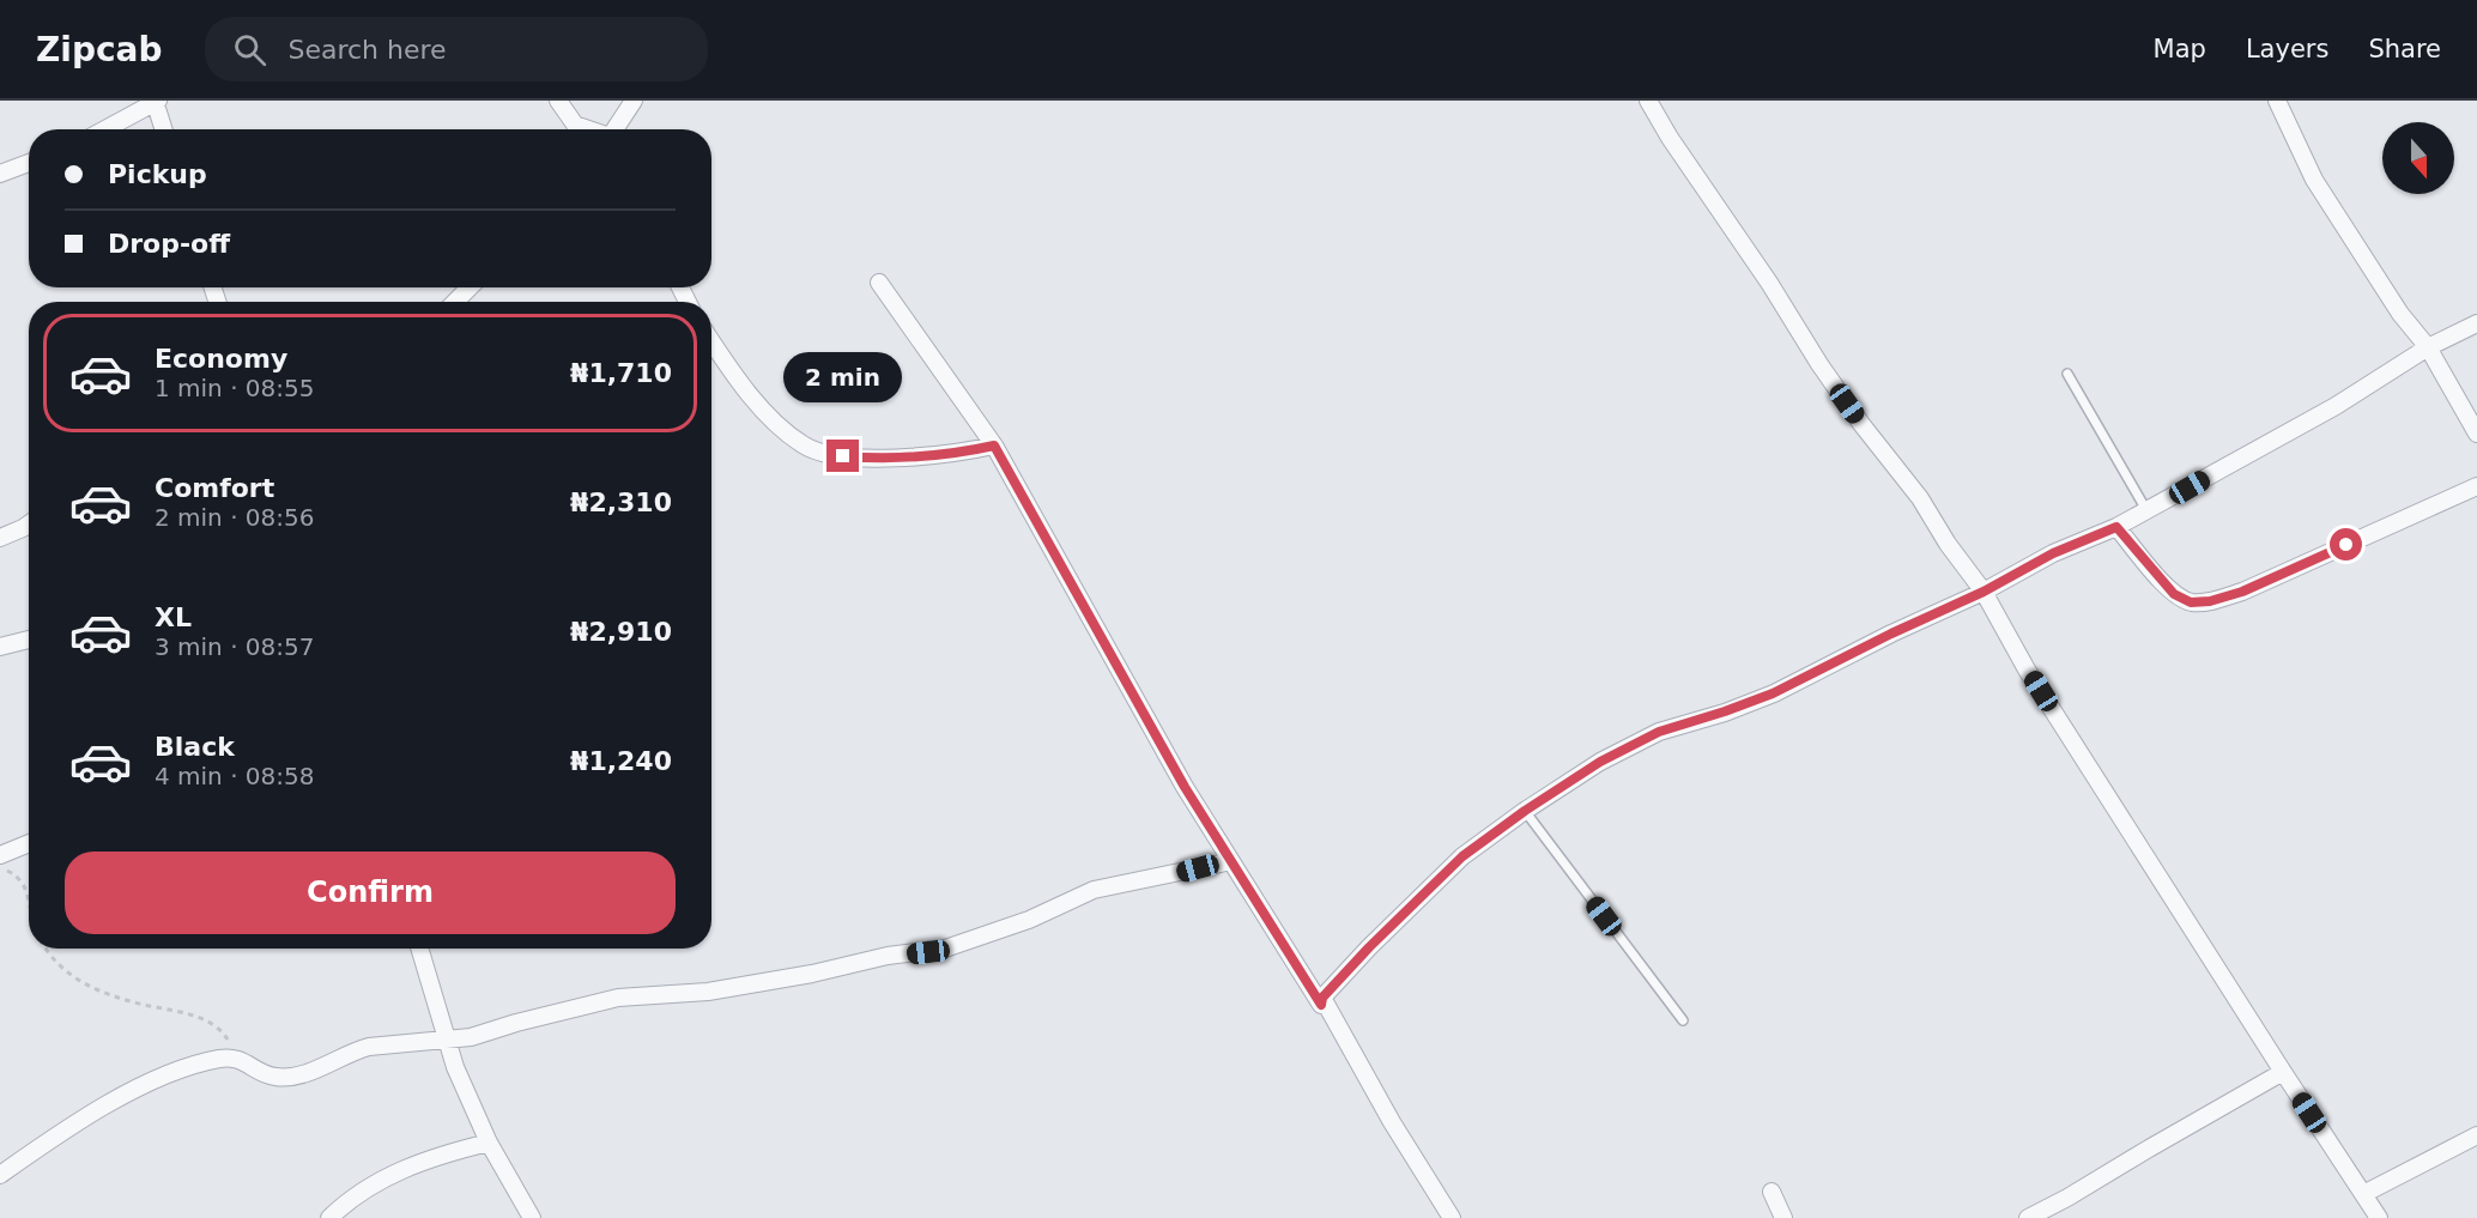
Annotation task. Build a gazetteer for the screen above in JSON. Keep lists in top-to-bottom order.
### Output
{
  "north": "bottom",
  "page": {
    "header": "Zipcab",
    "search": "Search here",
    "nav": ["Map", "Layers", "Share"],
    "banner": ["Pickup", "Drop-off"],
    "list": [
      {
        "name": "Economy",
        "note": "1 min · 08:55",
        "value": "₦1,710"
      },
      {
        "name": "Comfort",
        "note": "2 min · 08:56",
        "value": "₦2,310"
      },
      {
        "name": "XL",
        "note": "3 min · 08:57",
        "value": "₦2,910"
      },
      {
        "name": "Black",
        "note": "4 min · 08:58",
        "value": "₦1,240"
      }
    ],
    "bubble": "2 min",
    "buttons": "Confirm"
  }
}
